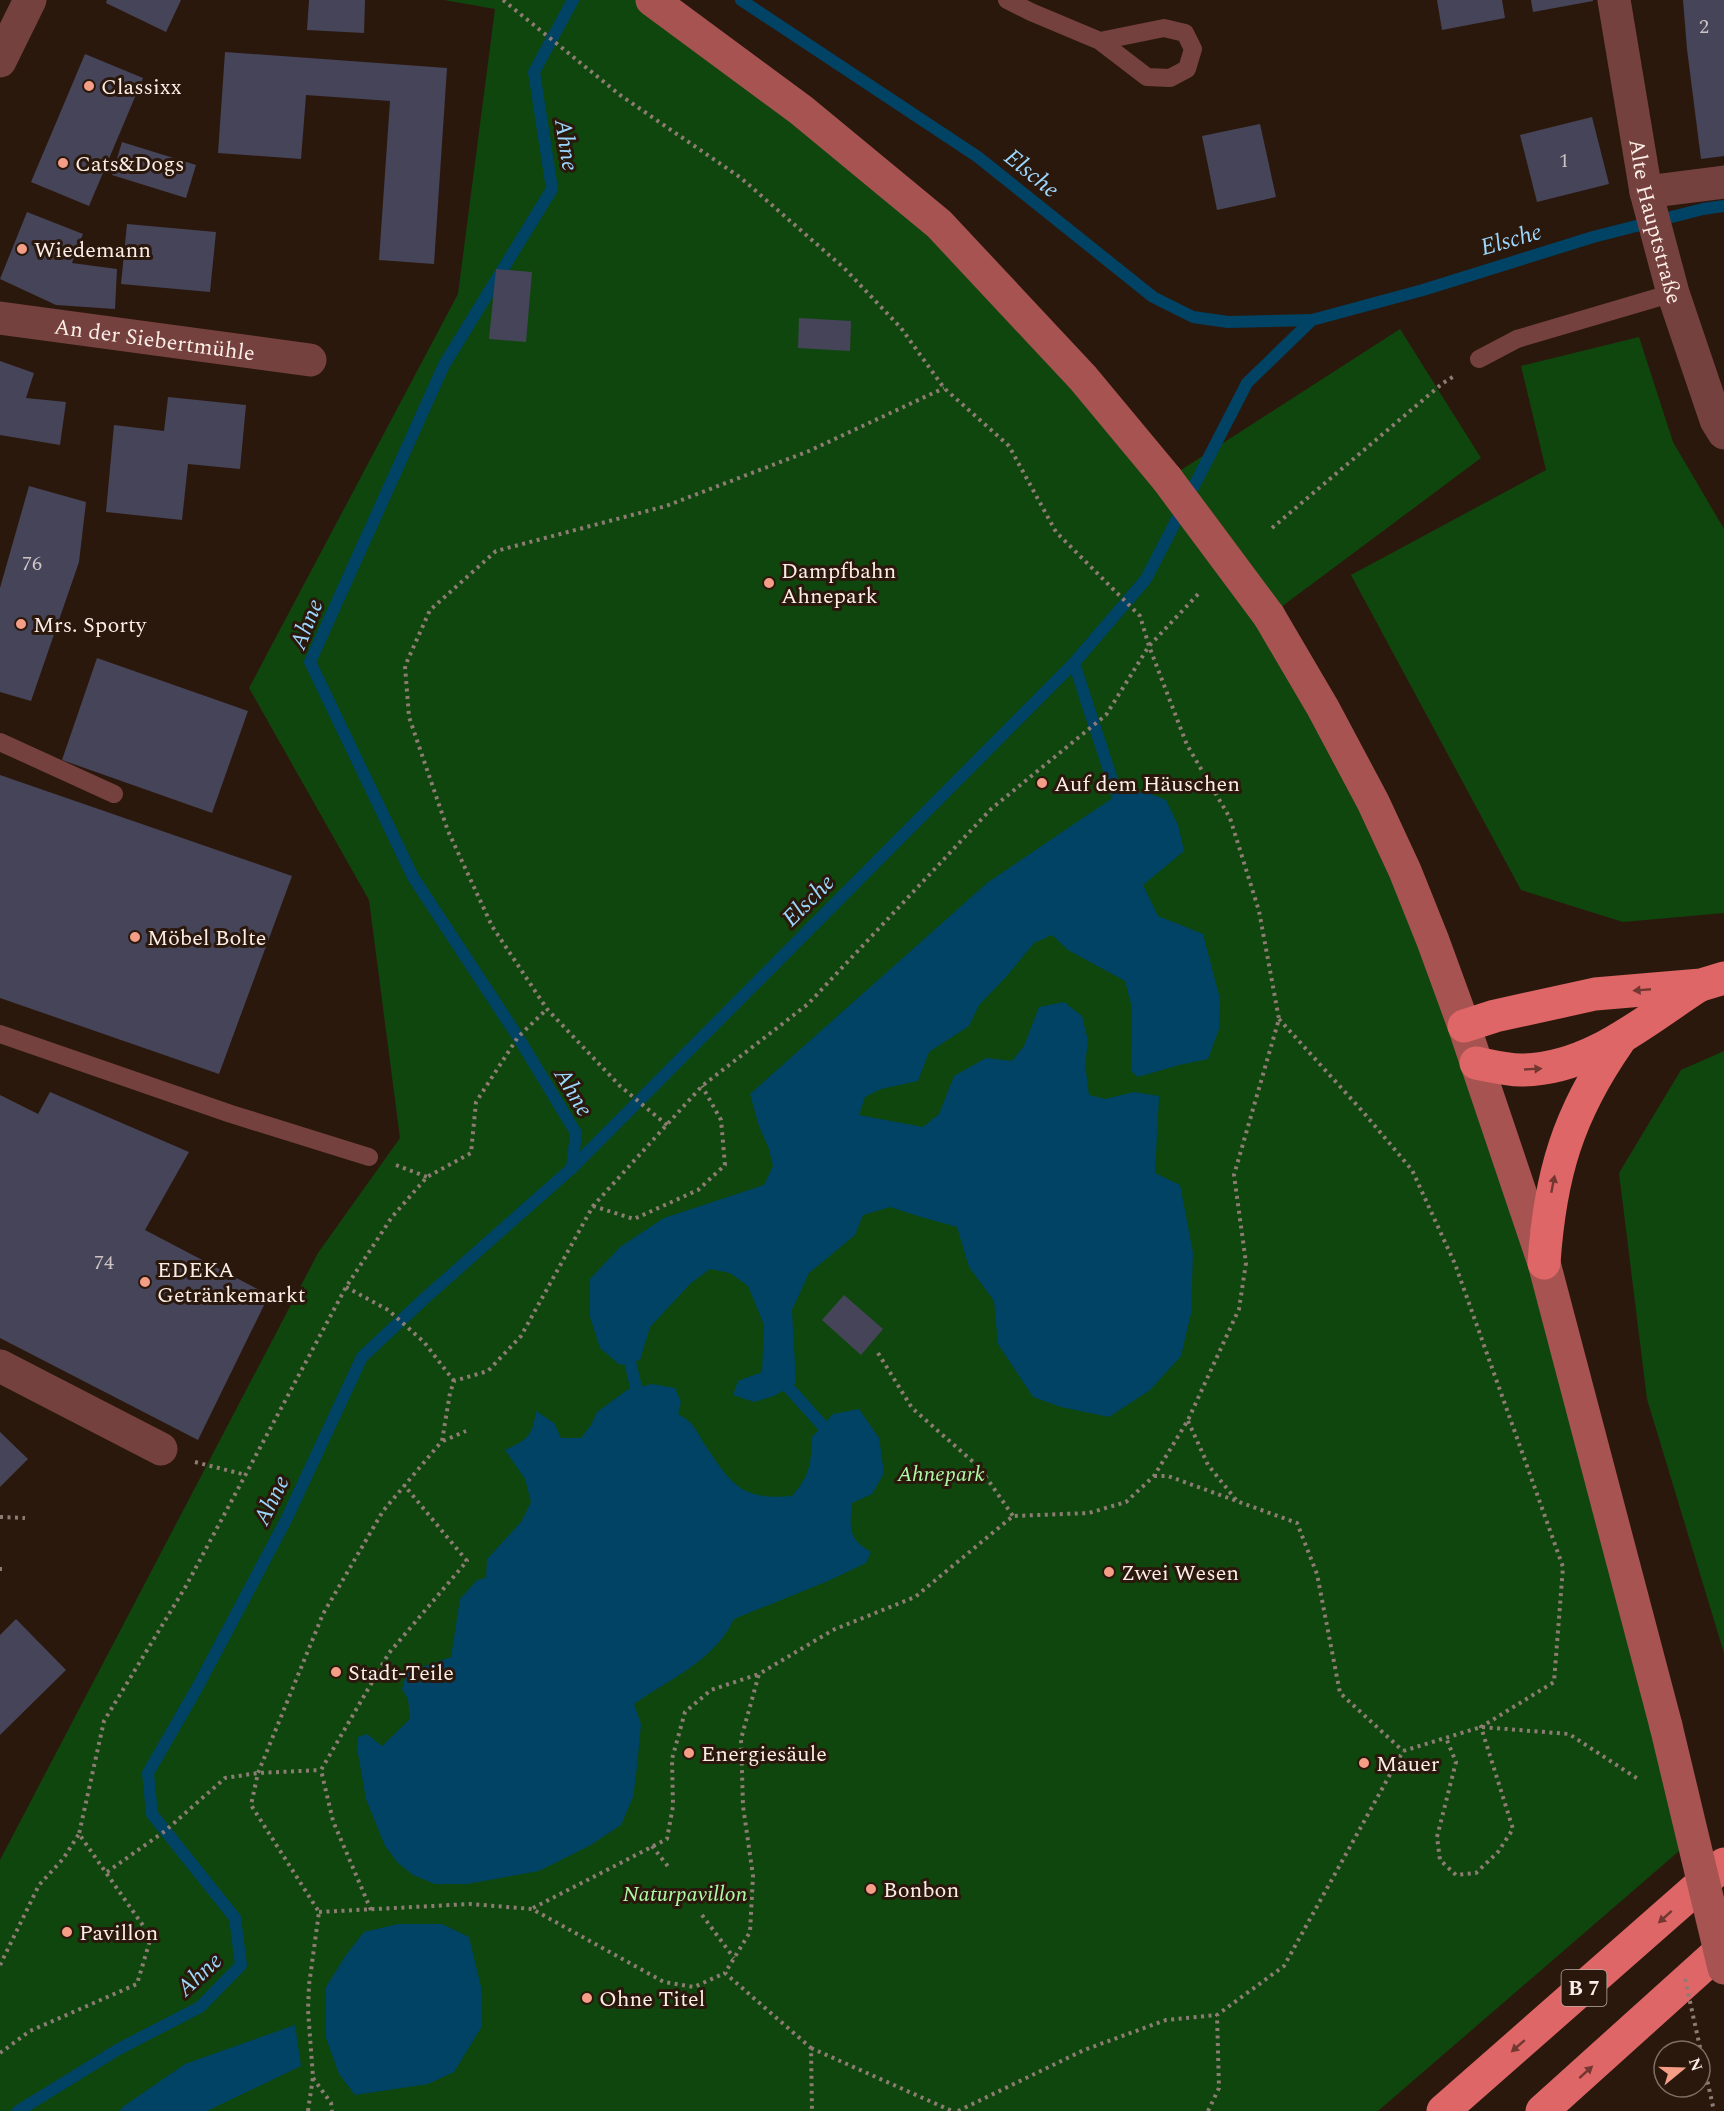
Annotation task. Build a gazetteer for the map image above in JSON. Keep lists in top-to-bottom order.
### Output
{
  "streets": {
    "highway": ["B 7"],
    "street": ["Alte Hauptstraße", "An der Siebertmühle"]
  },
  "water": ["Ahne", "Elsche"],
  "parks": ["Ahnepark", "Naturpavillon"],
  "places": [
    "Classixx",
    "Cats&Dogs",
    "Wiedemann",
    "Dampfbahn Ahnepark",
    "Mrs. Sporty",
    "Auf dem Häuschen",
    "Möbel Bolte",
    "EDEKA Getränkemarkt",
    "Zwei Wesen",
    "Stadt-Teile",
    "Energiesäule",
    "Mauer",
    "Bonbon",
    "Pavillon",
    "Ohne Titel"
  ],
  "house_numbers": [
    "2",
    "1",
    "76",
    "74"
  ],
  "north": "right"
}
